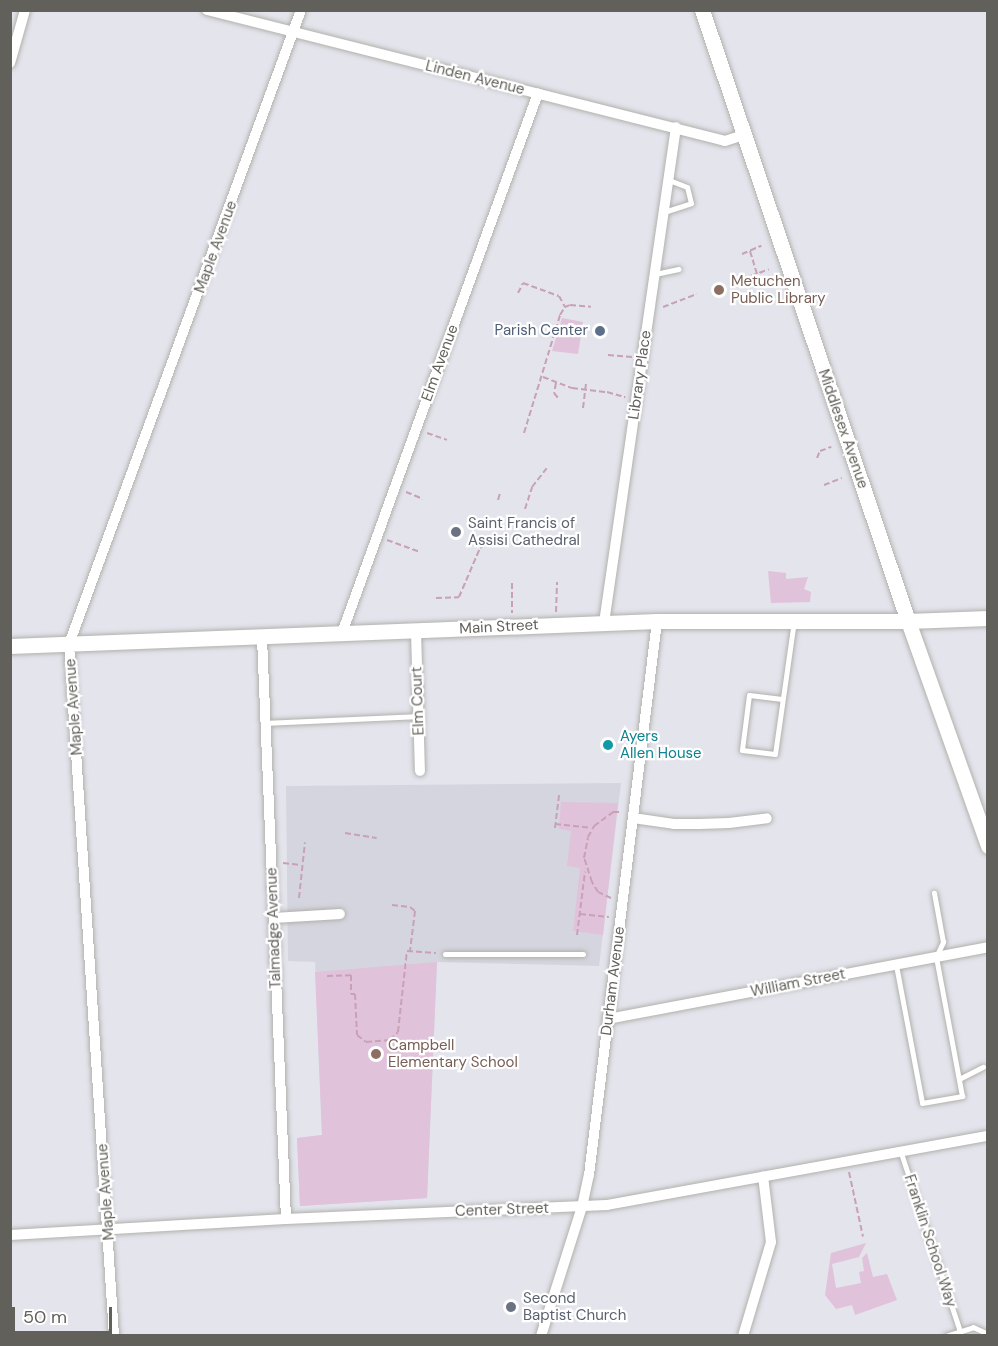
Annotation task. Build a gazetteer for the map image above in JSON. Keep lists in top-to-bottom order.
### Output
{
  "streets": {
    "main road": ["Middlesex Avenue", "Main Street"],
    "street": [
      "Linden Avenue",
      "Maple Avenue",
      "Elm Avenue",
      "Library Place",
      "Elm Court",
      "Talmadge Avenue",
      "Durham Avenue",
      "William Street",
      "Center Street"
    ],
    "lane": ["Franklin School Way"]
  },
  "crossings": [
    ["Linden Avenue", "Maple Avenue"],
    ["Linden Avenue", "Elm Avenue"],
    ["Linden Avenue", "Library Place"],
    ["Linden Avenue", "Middlesex Avenue"],
    ["Maple Avenue", "Main Street"],
    ["Maple Avenue", "Center Street"],
    ["Elm Avenue", "Main Street"],
    ["Library Place", "Main Street"],
    ["Middlesex Avenue", "Main Street"],
    ["Main Street", "Elm Court"],
    ["Main Street", "Talmadge Avenue"],
    ["Main Street", "Durham Avenue"],
    ["Talmadge Avenue", "Center Street"],
    ["Durham Avenue", "William Street"],
    ["Durham Avenue", "Center Street"],
    ["Center Street", "Franklin School Way"]
  ],
  "places": [
    "Metuchen Public Library",
    "Parish Center",
    "Saint Francis of Assisi Cathedral",
    "Ayers Allen House",
    "Campbell Elementary School",
    "Second Baptist Church"
  ],
  "scale_bar": "50 m"
}
